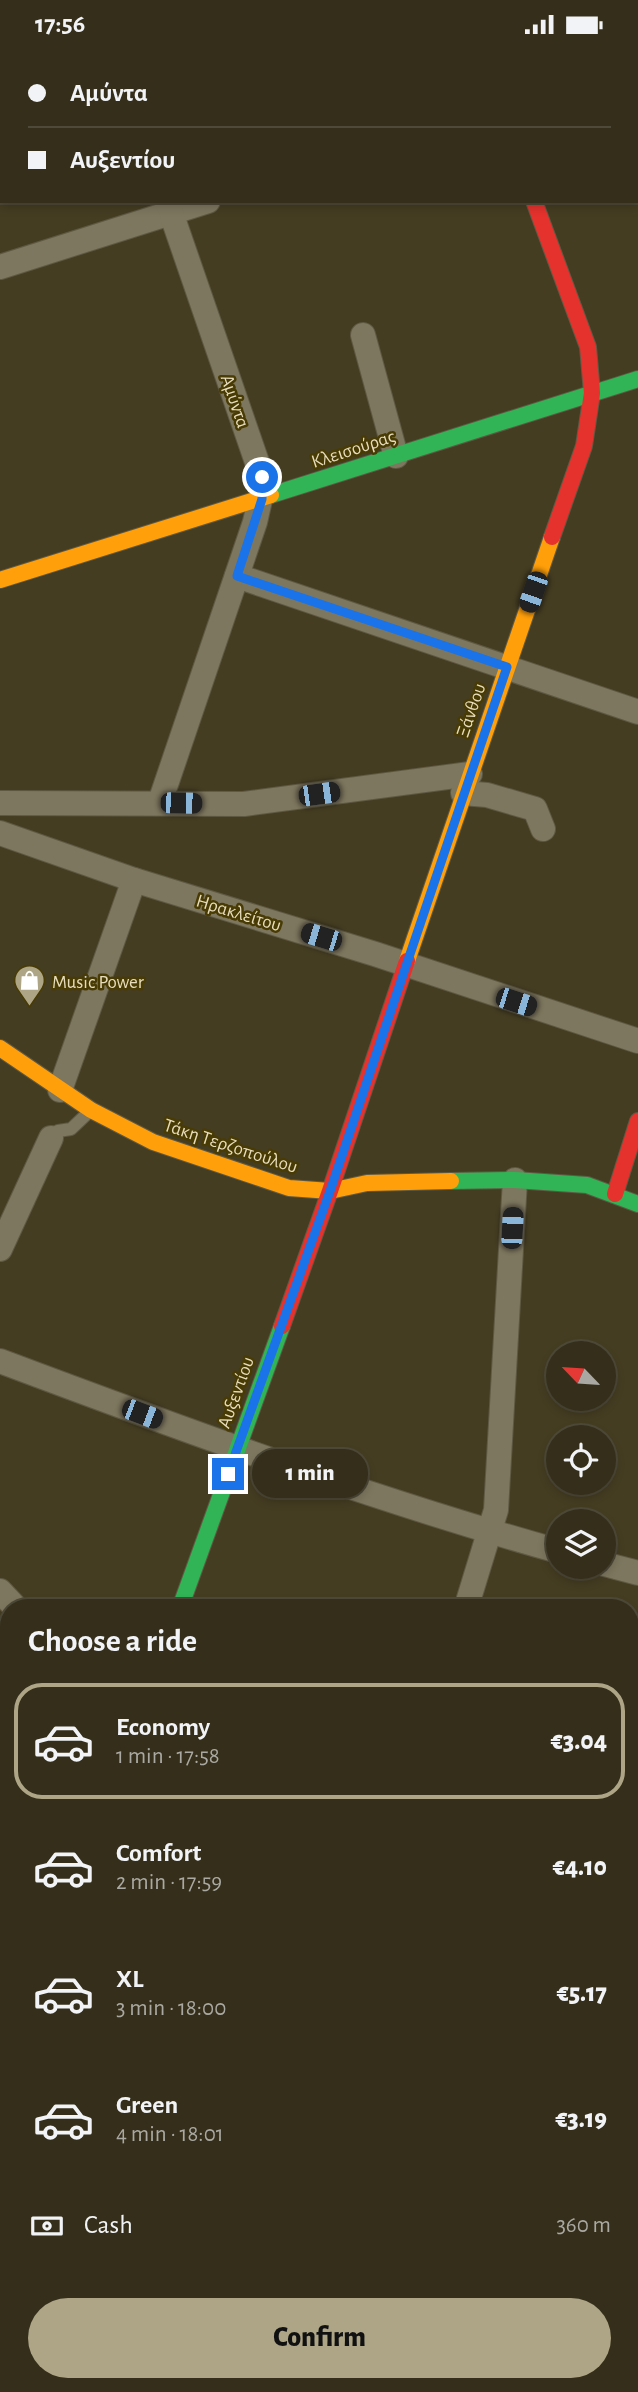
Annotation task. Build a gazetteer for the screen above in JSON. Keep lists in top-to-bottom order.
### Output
{
  "streets": {
    "main road": [
      "Κλεισούρας",
      "Ξάνθου",
      "Τάκη Τερζοπούλου",
      "Αυξεντίου"
    ],
    "street": ["Αμύντα", "Ηρακλείτου"]
  },
  "crossings": [
    ["Αμύντα", "Κλεισούρας"],
    ["Κλεισούρας", "Ξάνθου"],
    ["Ξάνθου", "Ηρακλείτου"],
    ["Ξάνθου", "Τάκη Τερζοπούλου"],
    ["Ξάνθου", "Αυξεντίου"],
    ["Τάκη Τερζοπούλου", "Αυξεντίου"]
  ],
  "places": {
    "shop": ["Music Power"]
  },
  "north": "top left",
  "page": {
    "status": "17:56",
    "banner": ["Αμύντα", "Αυξεντίου"],
    "bubble": "1 min",
    "heading": "Choose a ride",
    "list": [
      {
        "name": "Economy",
        "note": "1 min · 17:58",
        "value": "€3.04"
      },
      {
        "name": "Comfort",
        "note": "2 min · 17:59",
        "value": "€4.10"
      },
      {
        "name": "XL",
        "note": "3 min · 18:00",
        "value": "€5.17"
      },
      {
        "name": "Green",
        "note": "4 min · 18:01",
        "value": "€3.19"
      }
    ],
    "pay": ["Cash", "360 m"],
    "buttons": "Confirm"
  }
}
